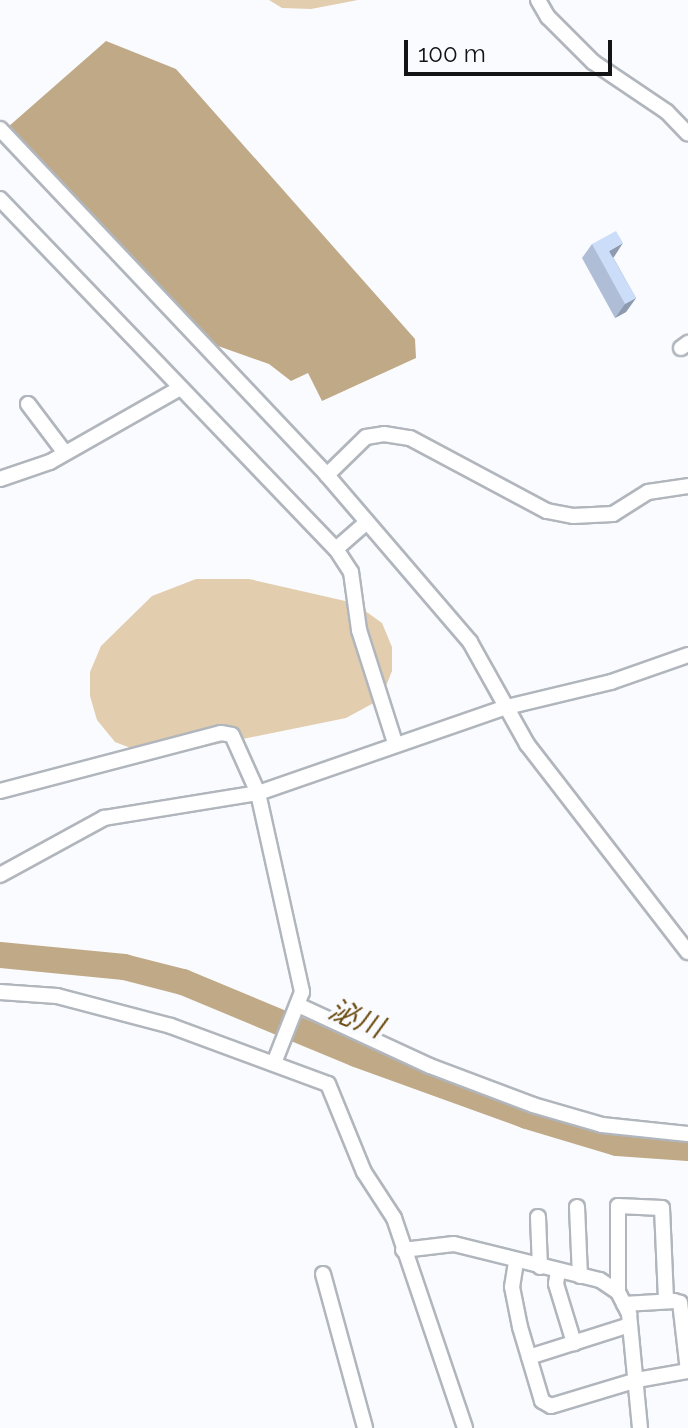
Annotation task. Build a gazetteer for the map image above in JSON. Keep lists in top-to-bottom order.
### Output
{
  "water": ["泌川"],
  "scale_bar": "100 m"
}
